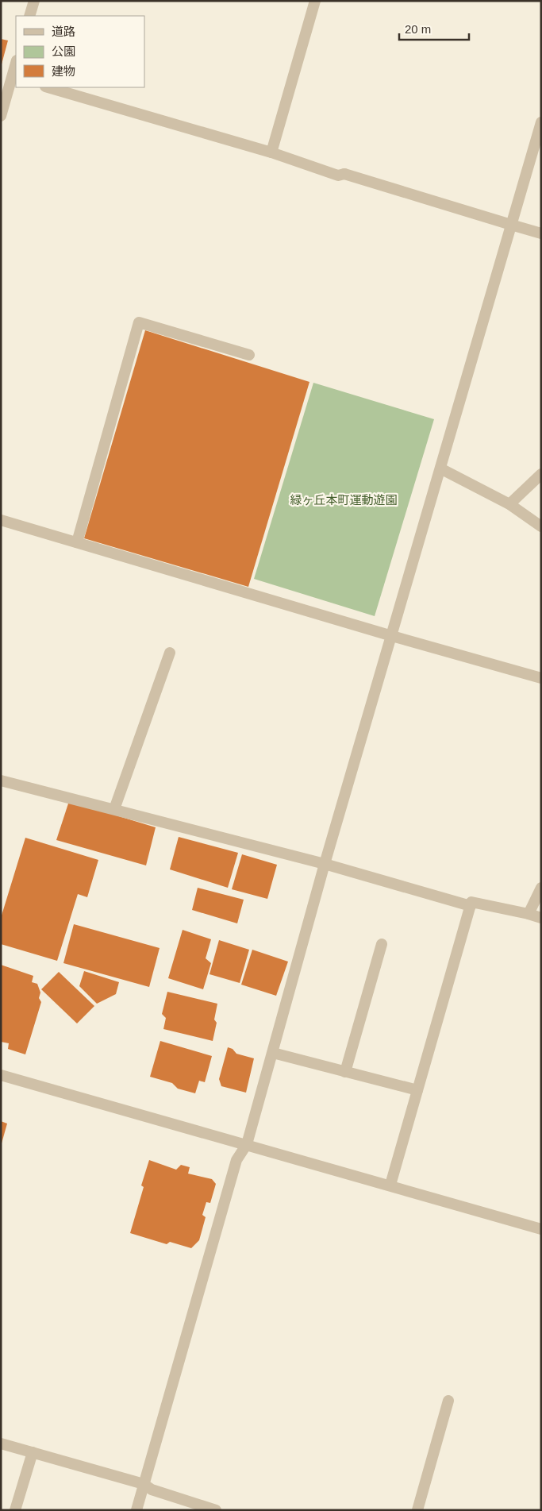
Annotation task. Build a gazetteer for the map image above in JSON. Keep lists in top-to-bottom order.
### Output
{
  "parks": ["緑ヶ丘本町運動遊園"],
  "legend": ["道路", "公園", "建物"],
  "scale_bar": "20 m"
}
